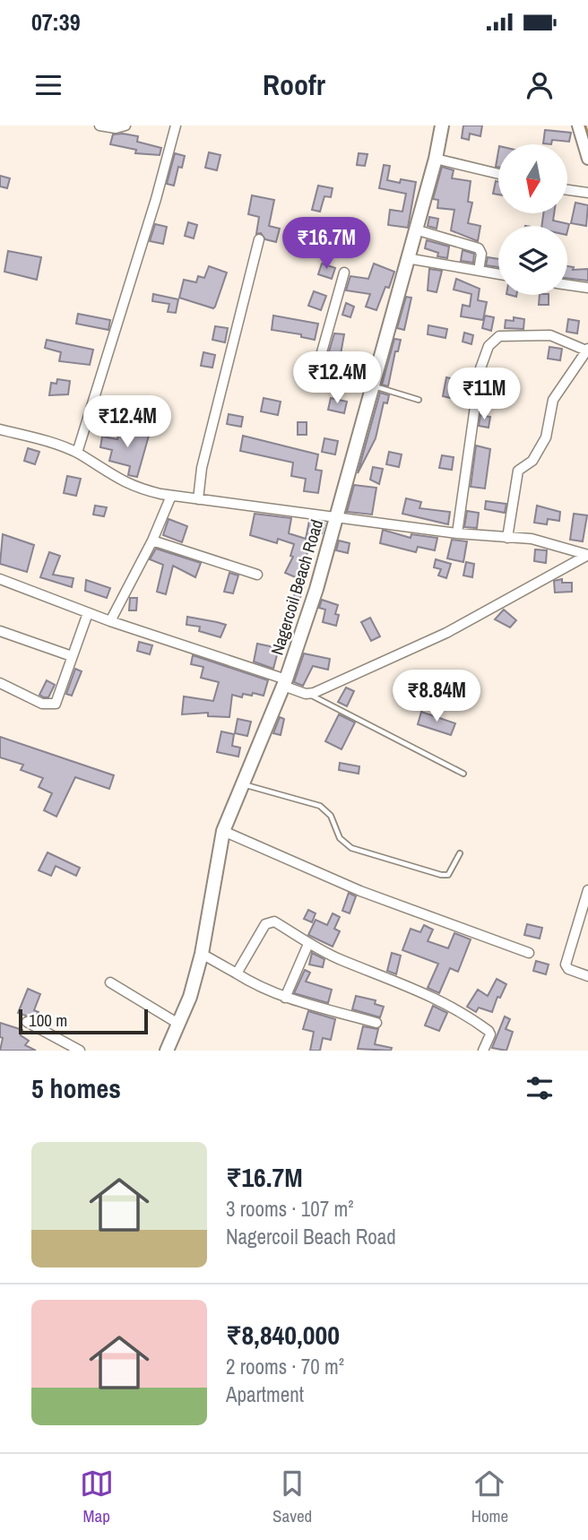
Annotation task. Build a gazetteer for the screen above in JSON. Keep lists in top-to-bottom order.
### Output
{
  "streets": {
    "main road": ["Nagercoil Beach Road"]
  },
  "scale_bar": "100 m",
  "north": "bottom",
  "page": {
    "status": "07:39",
    "header": "Roofr",
    "price": [
      "₹16.7M",
      "₹12.4M",
      "₹11M",
      "₹12.4M",
      "₹8.84M"
    ],
    "scale": "100 m",
    "heading": "5 homes",
    "list": [
      {
        "name": "₹16.7M",
        "note": "3 rooms · 107 m² · Nagercoil Beach Road"
      },
      {
        "name": "₹8,840,000",
        "note": "2 rooms · 70 m² · Apartment"
      }
    ],
    "tabs": ["Map", "Saved", "Home"]
  }
}
